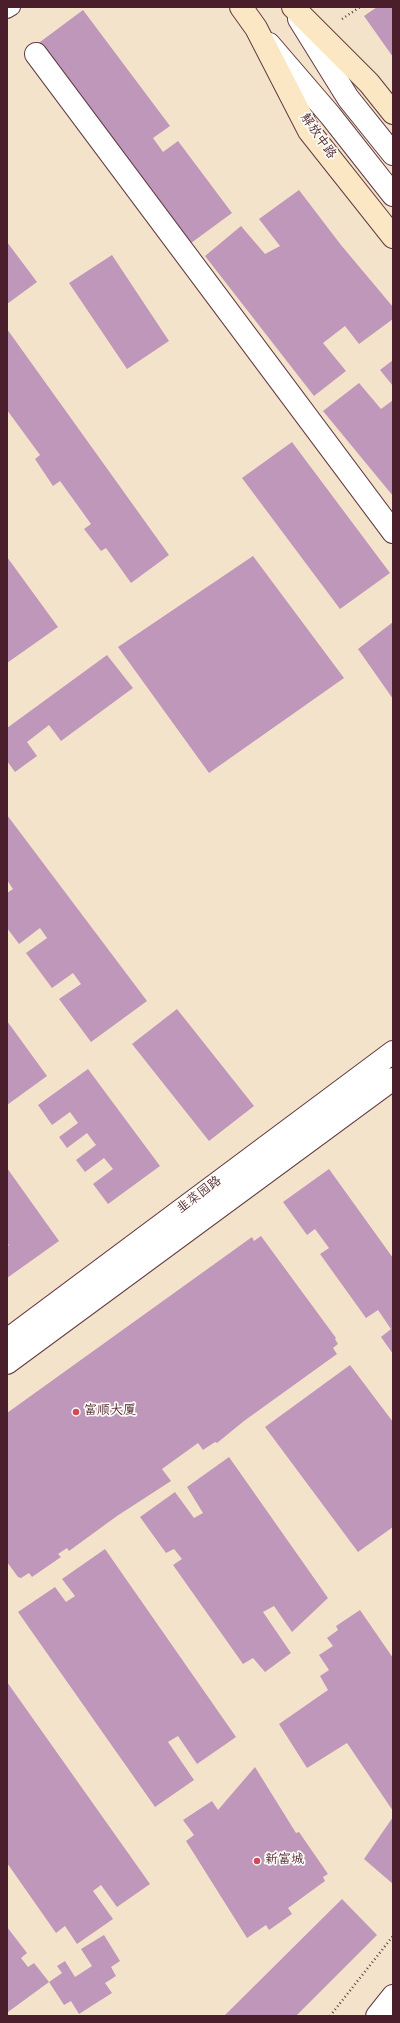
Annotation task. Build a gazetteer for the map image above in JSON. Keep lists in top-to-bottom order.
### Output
{
  "streets": {
    "main road": ["解放中路"],
    "street": ["韭菜园路"]
  },
  "places": ["富顺大厦", "新富城"]
}
